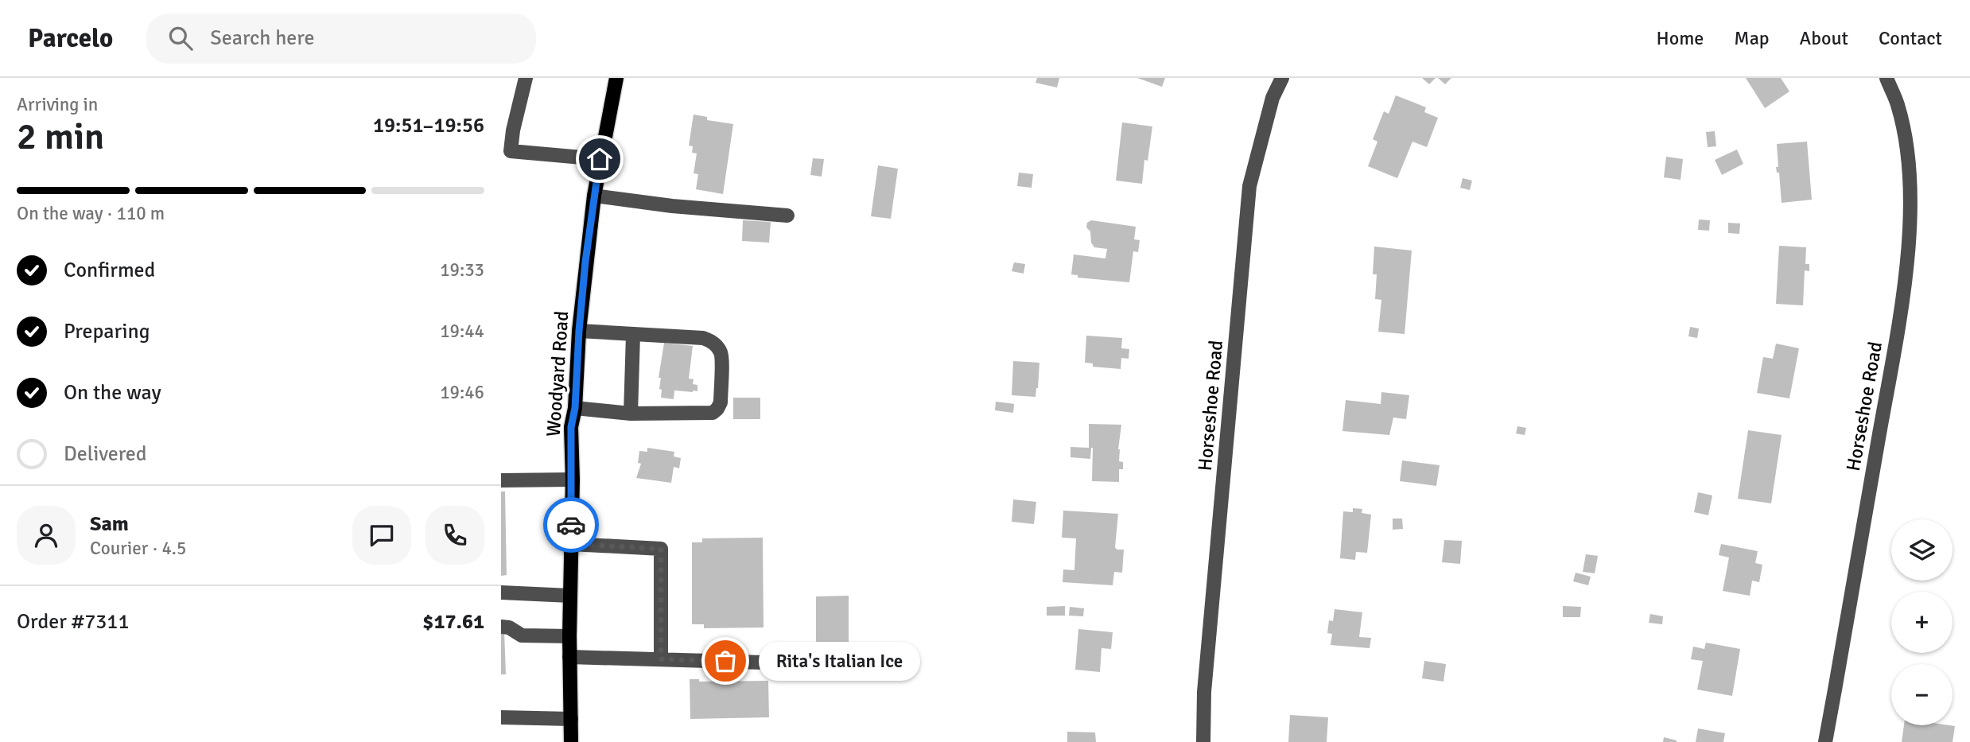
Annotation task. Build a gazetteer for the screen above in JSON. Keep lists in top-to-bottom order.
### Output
{
  "streets": {
    "main road": ["Woodyard Road"],
    "street": ["Horseshoe Road"]
  },
  "places": ["Rita's Italian Ice"],
  "page": {
    "header": "Parcelo",
    "search": "Search here",
    "nav": [
      "Home",
      "Map",
      "About",
      "Contact"
    ],
    "heading": ["2 min", "Arriving in", "19:51–19:56"],
    "panel": [
      "Sam",
      "Courier · 4.5",
      "Order #7311",
      "$17.61"
    ],
    "bar": "On the way · 110 m",
    "list": [
      ["Confirmed", "19:33"],
      ["Preparing", "19:44"],
      ["On the way", "19:46"],
      "Delivered"
    ],
    "map_buttons": ["+", "−"],
    "bubble": "Rita's Italian Ice"
  }
}
